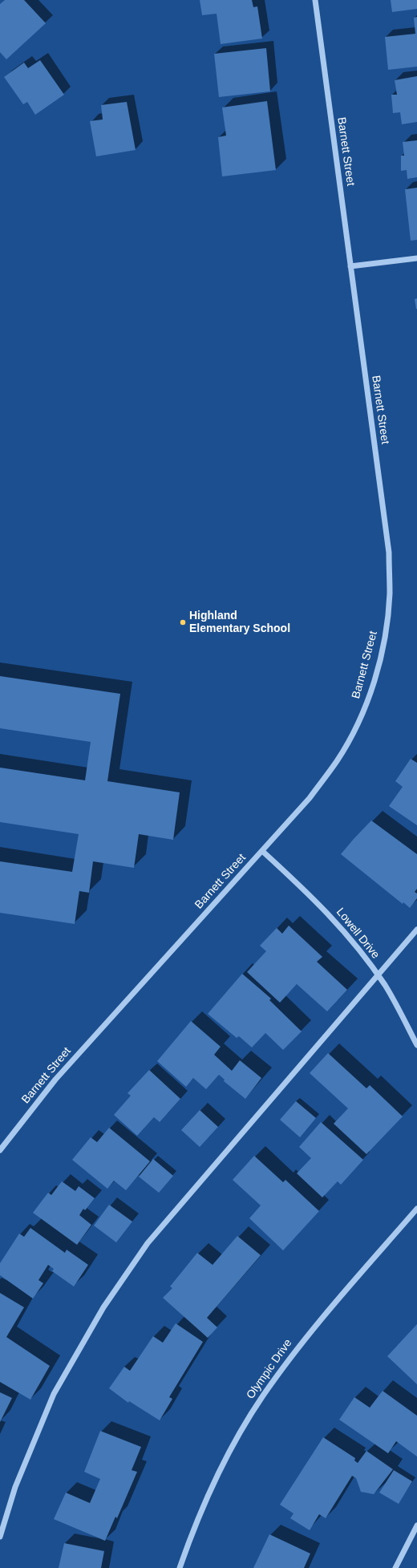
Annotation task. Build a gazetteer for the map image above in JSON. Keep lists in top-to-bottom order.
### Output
{
  "streets": {
    "street": ["Barnett Street", "Lowell Drive", "Olympic Drive"]
  },
  "crossings": [
    ["Barnett Street", "Lowell Drive"]
  ],
  "places": ["Highland Elementary School"]
}
